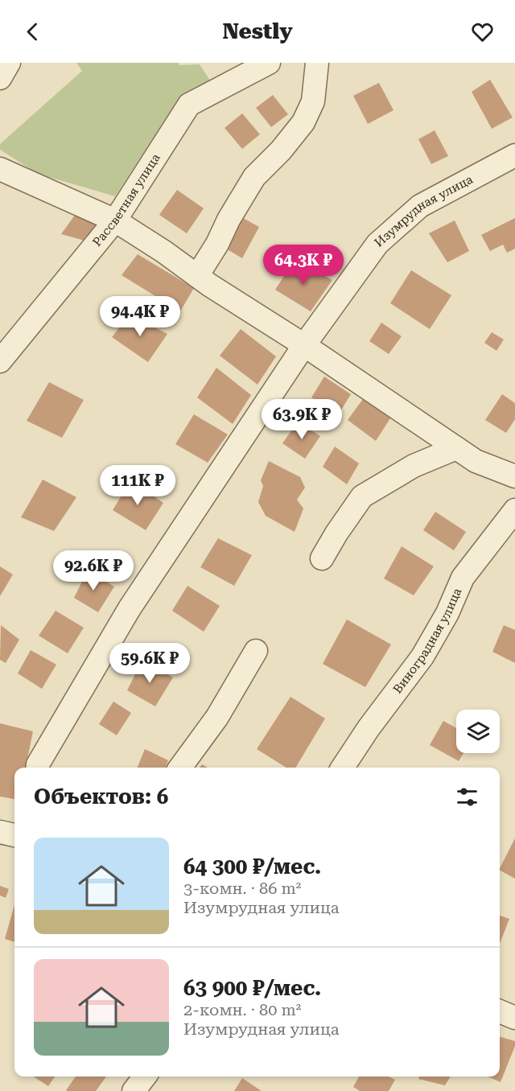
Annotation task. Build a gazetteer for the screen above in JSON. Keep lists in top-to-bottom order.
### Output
{
  "streets": {
    "street": ["Рассветная улица", "Изумрудная улица", "Виноградная улица"]
  },
  "page": {
    "header": "Nestly",
    "price": [
      "64.3K ₽",
      "94.4K ₽",
      "63.9K ₽",
      "111K ₽",
      "92.6K ₽",
      "59.6K ₽"
    ],
    "heading": "Объектов: 6",
    "list": [
      {
        "name": "64 300 ₽/мес.",
        "note": "3-комн. · 86 m² · Изумрудная улица"
      },
      {
        "name": "63 900 ₽/мес.",
        "note": "2-комн. · 80 m² · Изумрудная улица"
      }
    ]
  }
}
